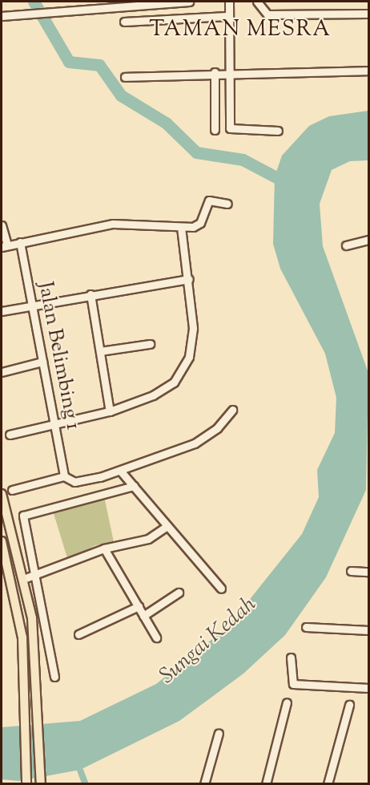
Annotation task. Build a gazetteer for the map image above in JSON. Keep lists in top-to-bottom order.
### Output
{
  "streets": {
    "street": ["Jalan Belimbing 1"]
  },
  "districts": ["TAMAN MESRA"],
  "water": ["Sungai Kedah"]
}
